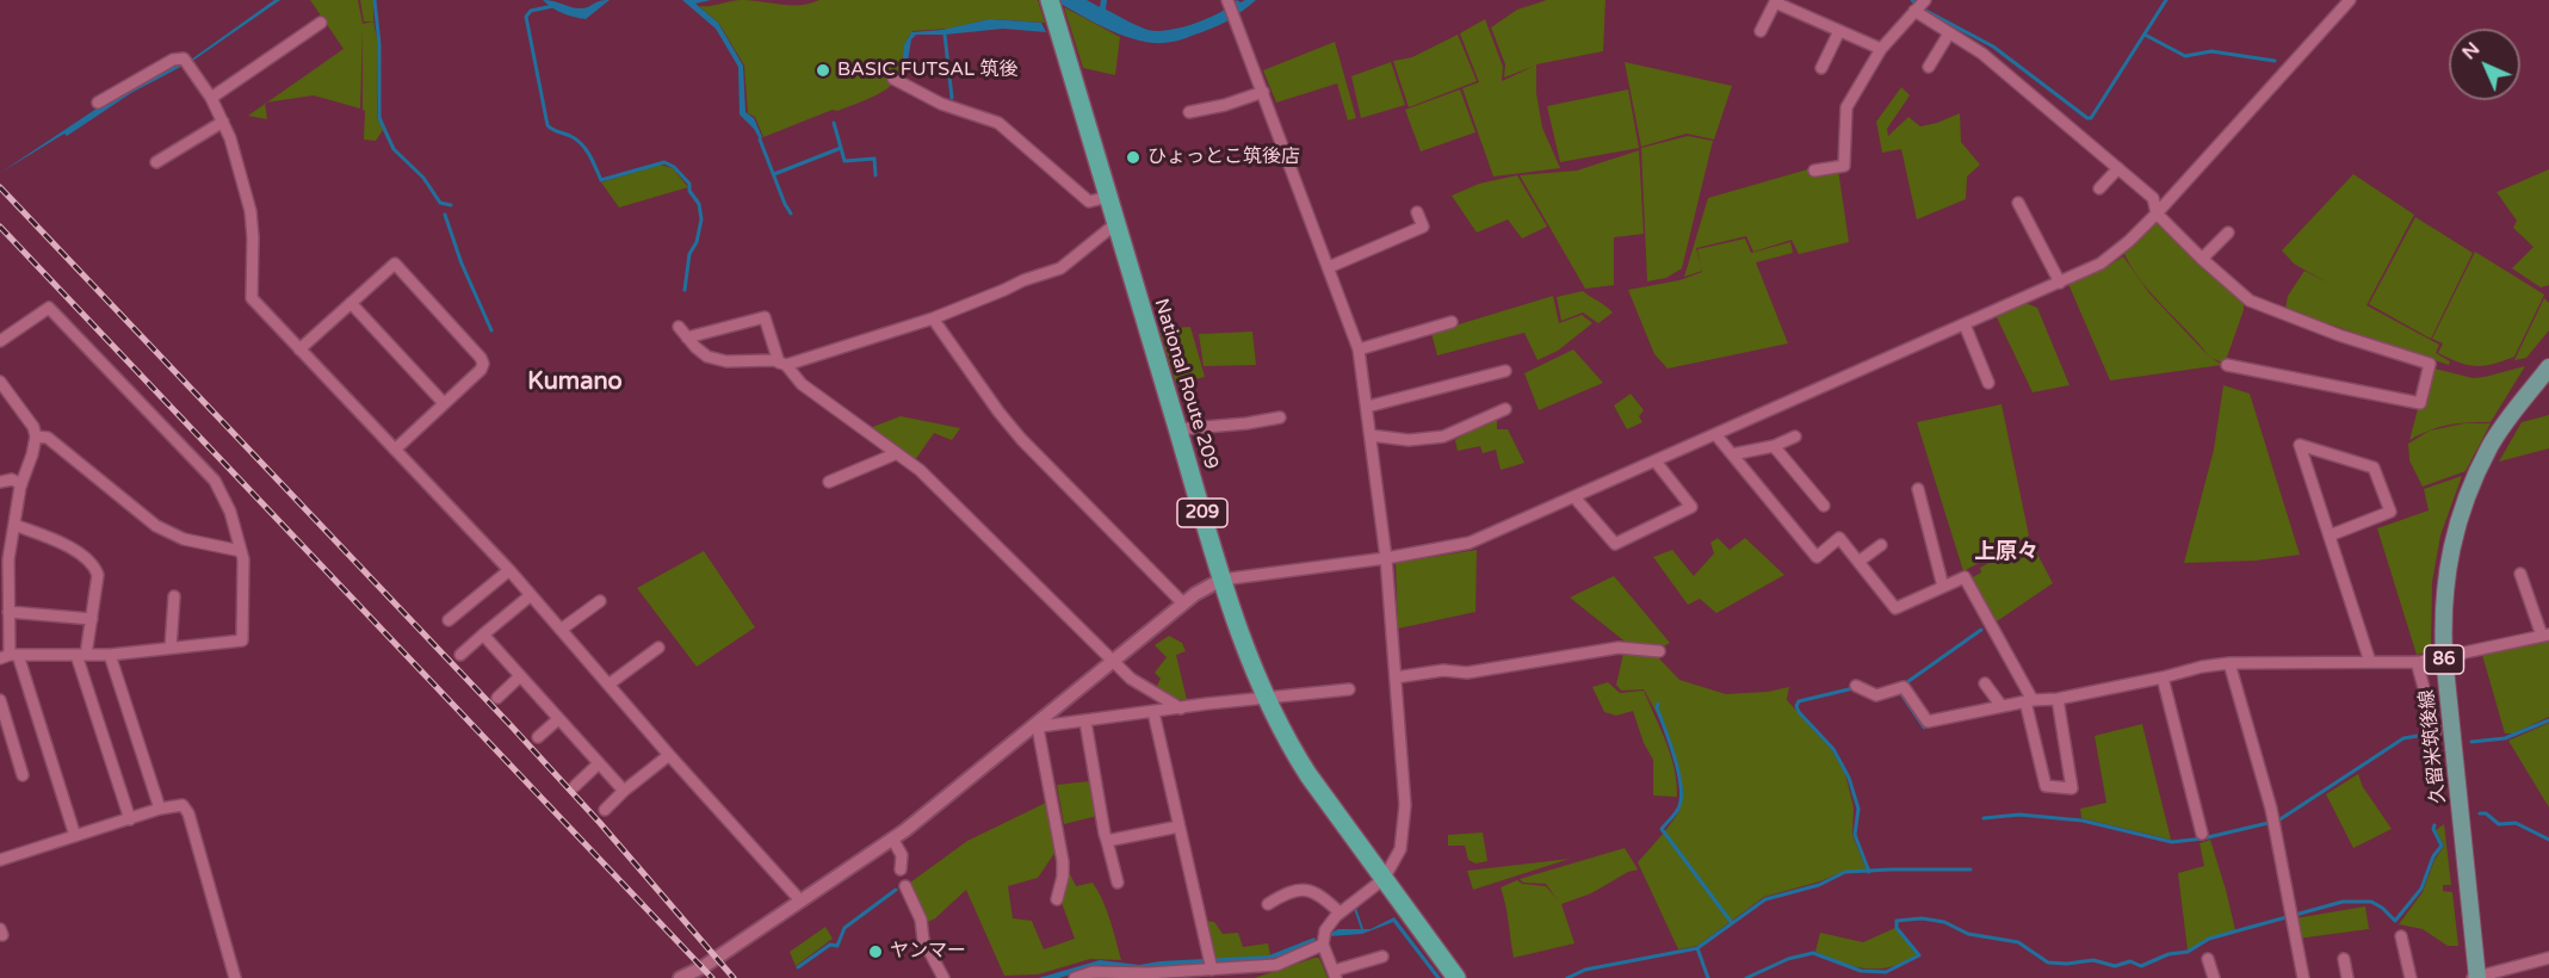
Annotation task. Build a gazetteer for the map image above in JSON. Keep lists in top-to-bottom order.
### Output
{
  "streets": {
    "highway": ["National Route 209", "209"],
    "main road": ["86", "久留米筑後線"]
  },
  "districts": ["Kumano", "上原々"],
  "places": ["BASIC FUTSAL 筑後", "ひょっとこ筑後店", "ヤンマー"],
  "north": "top left"
}
